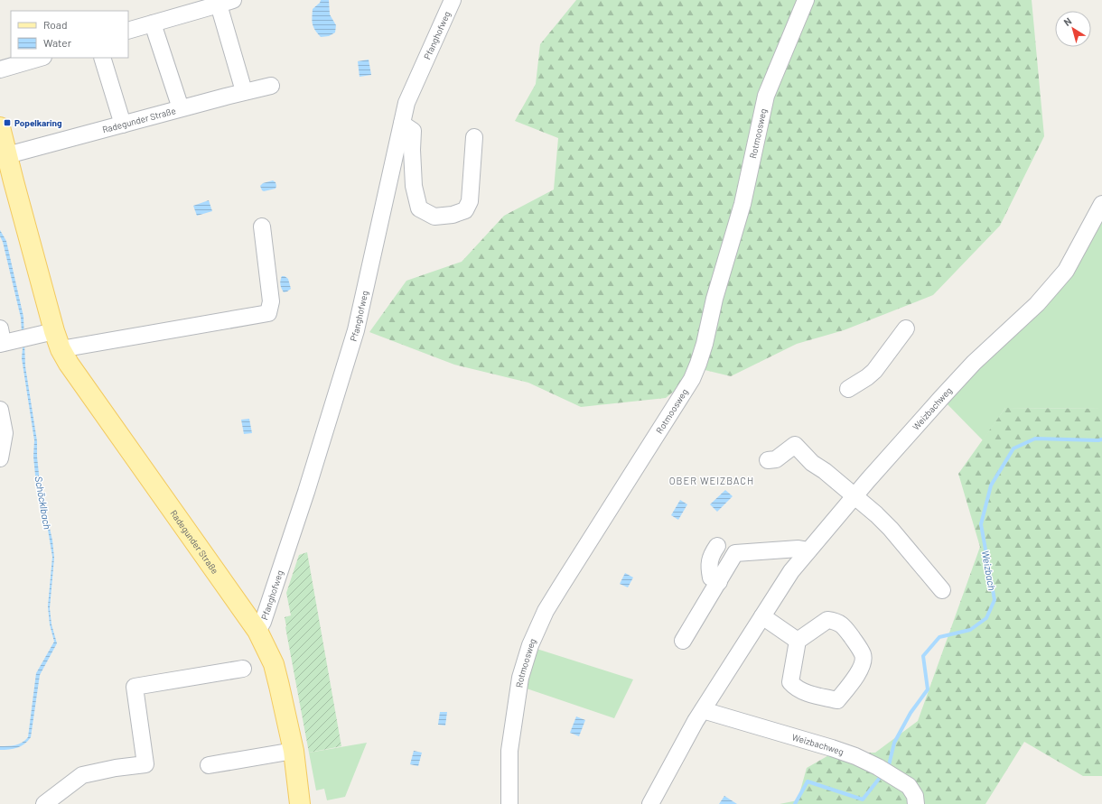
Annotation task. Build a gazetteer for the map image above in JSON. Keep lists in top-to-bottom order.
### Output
{
  "streets": {
    "main road": ["Radegunder Straße"],
    "street": ["Pfanghofweg", "Rotmoosweg", "Weizbachweg"]
  },
  "crossings": [
    ["Pfanghofweg", "Radegunder Straße"]
  ],
  "districts": ["OBER WEIZBACH"],
  "water": ["Schöcklbach", "Weizbach"],
  "places": {
    "transit": ["Popelkaring"]
  },
  "legend": ["Road", "Water"],
  "north": "top left"
}
